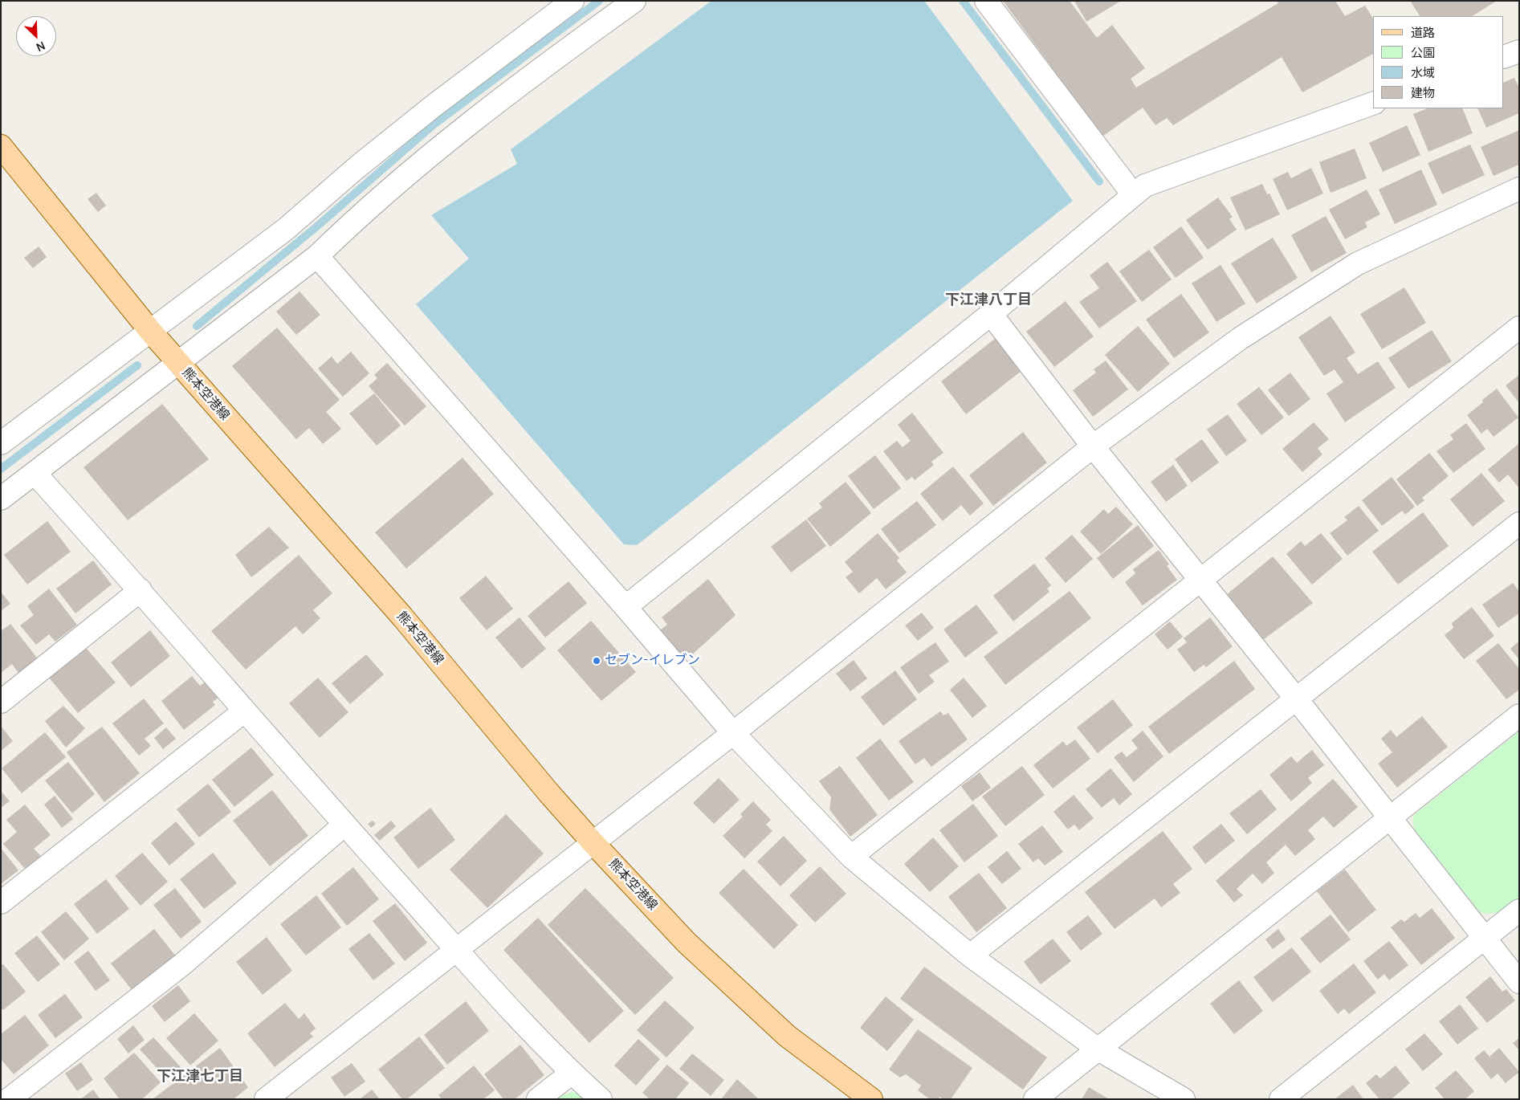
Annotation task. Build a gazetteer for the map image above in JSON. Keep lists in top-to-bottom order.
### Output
{
  "streets": {
    "main road": ["熊本空港線"]
  },
  "districts": ["下江津八丁目", "下江津七丁目"],
  "places": ["セブン-イレブン"],
  "legend": [
    "道路",
    "公園",
    "水域",
    "建物"
  ],
  "north": "bottom right"
}
